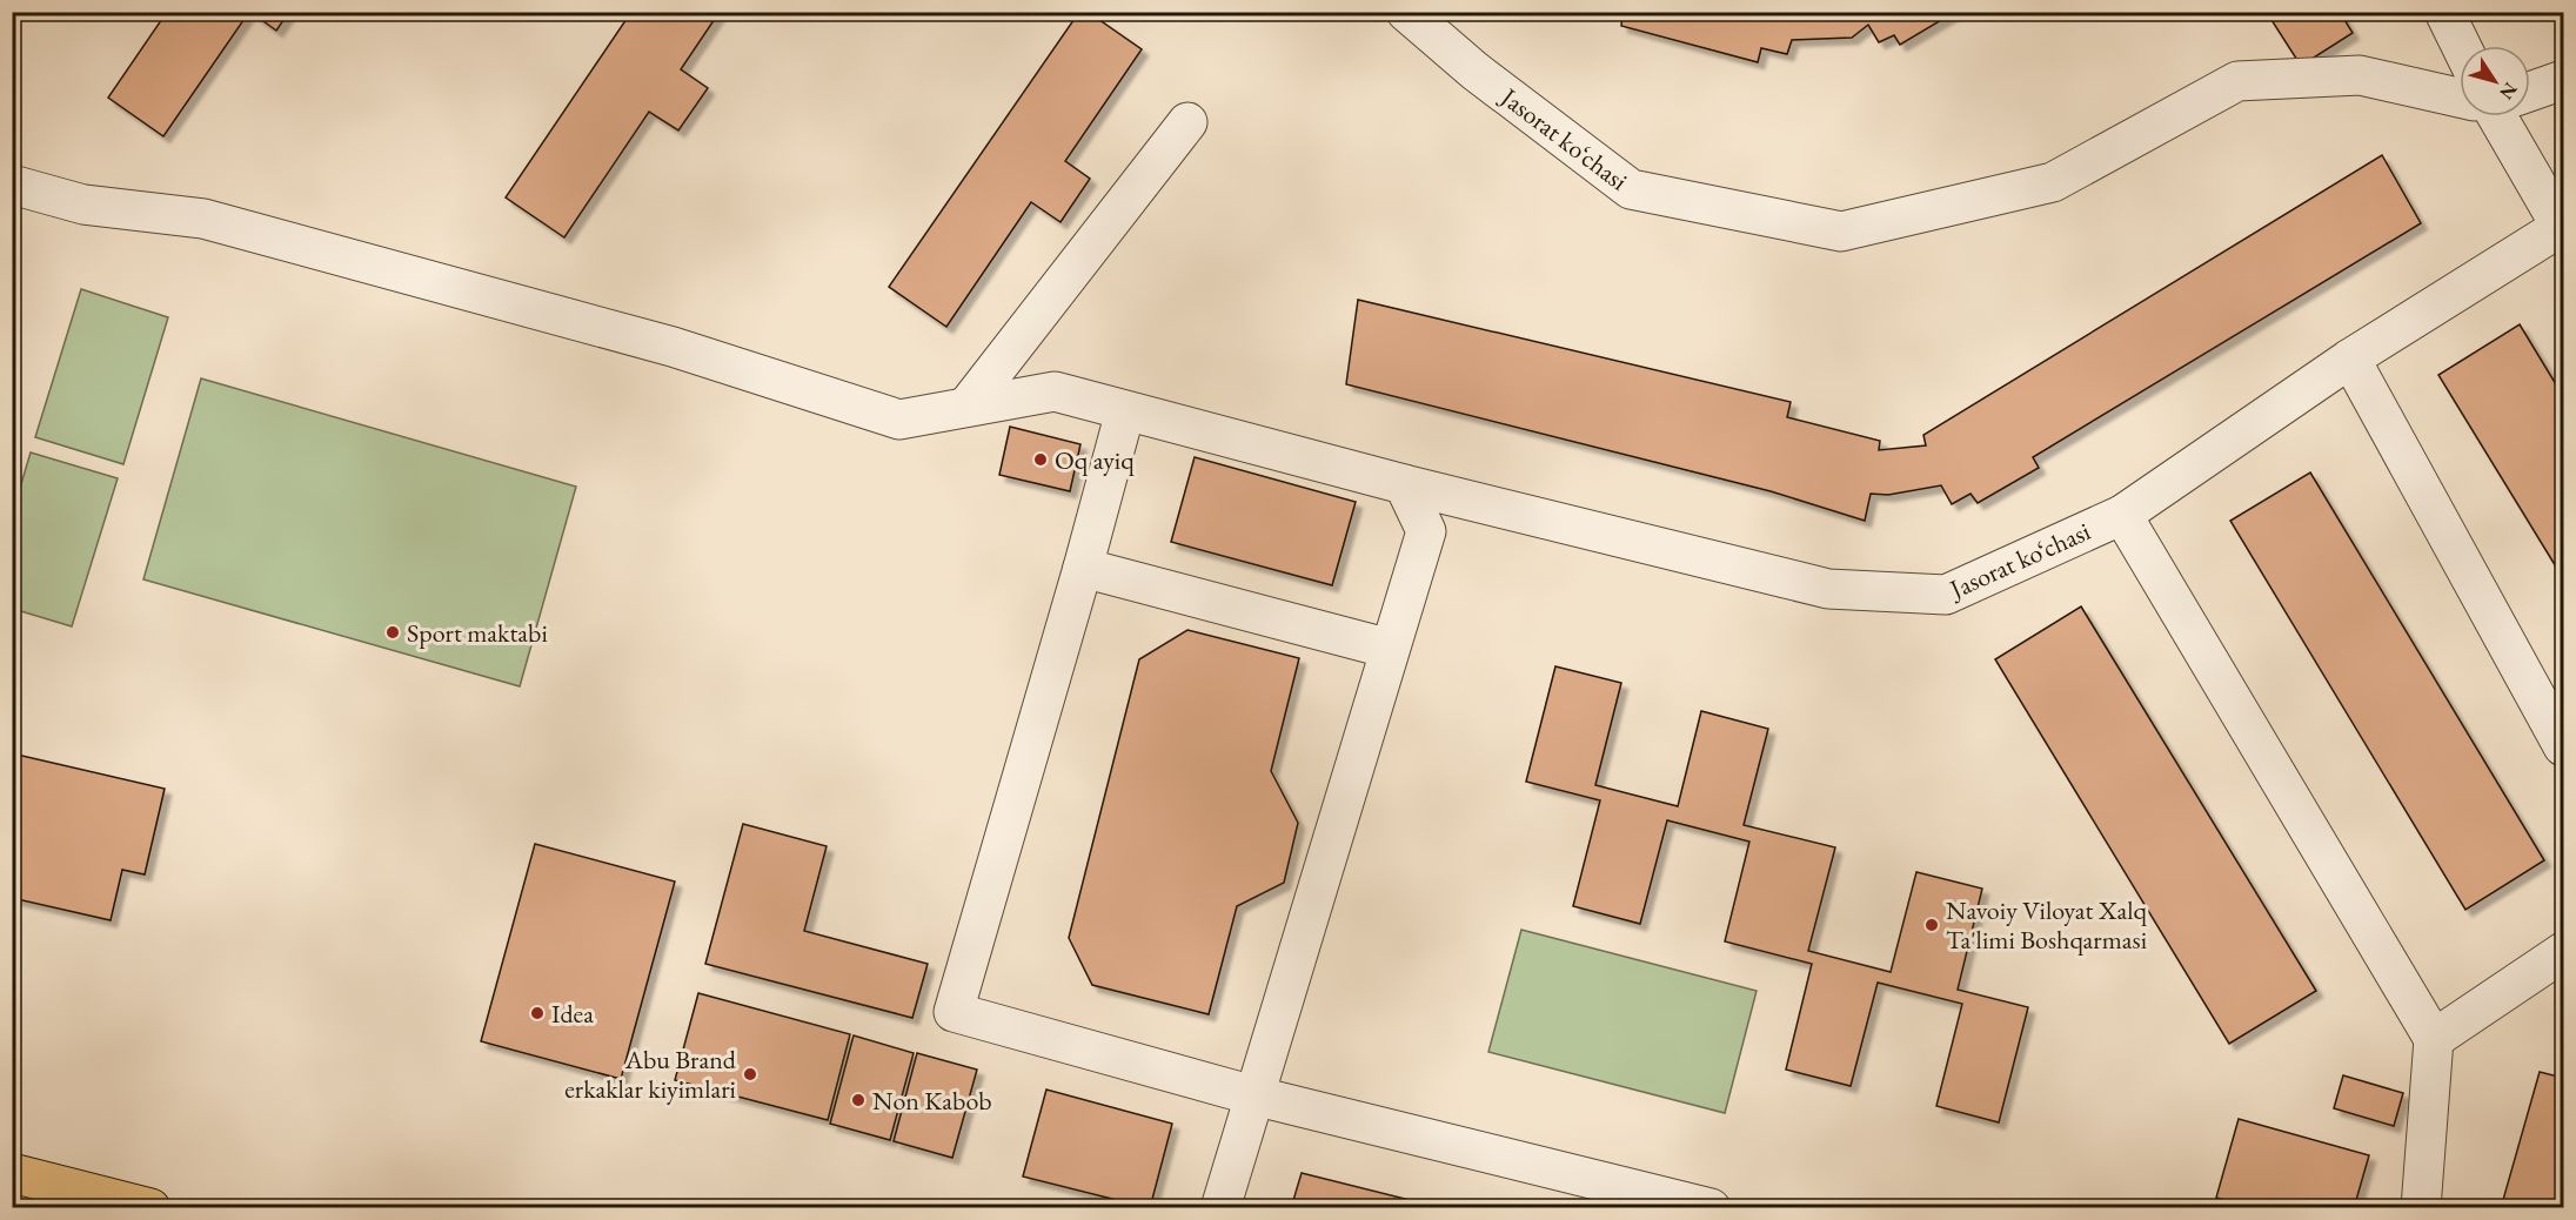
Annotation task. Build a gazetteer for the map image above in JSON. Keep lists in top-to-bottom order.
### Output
{
  "streets": {
    "street": ["Jasorat ko‘chasi"]
  },
  "places": [
    "Oq ayiq",
    "Sport maktabi",
    "Navoiy Viloyat Xalq Ta'limi Boshqarmasi",
    "Idea",
    "Abu Brand erkaklar kiyimlari",
    "Non Kabob"
  ],
  "north": "bottom right"
}
